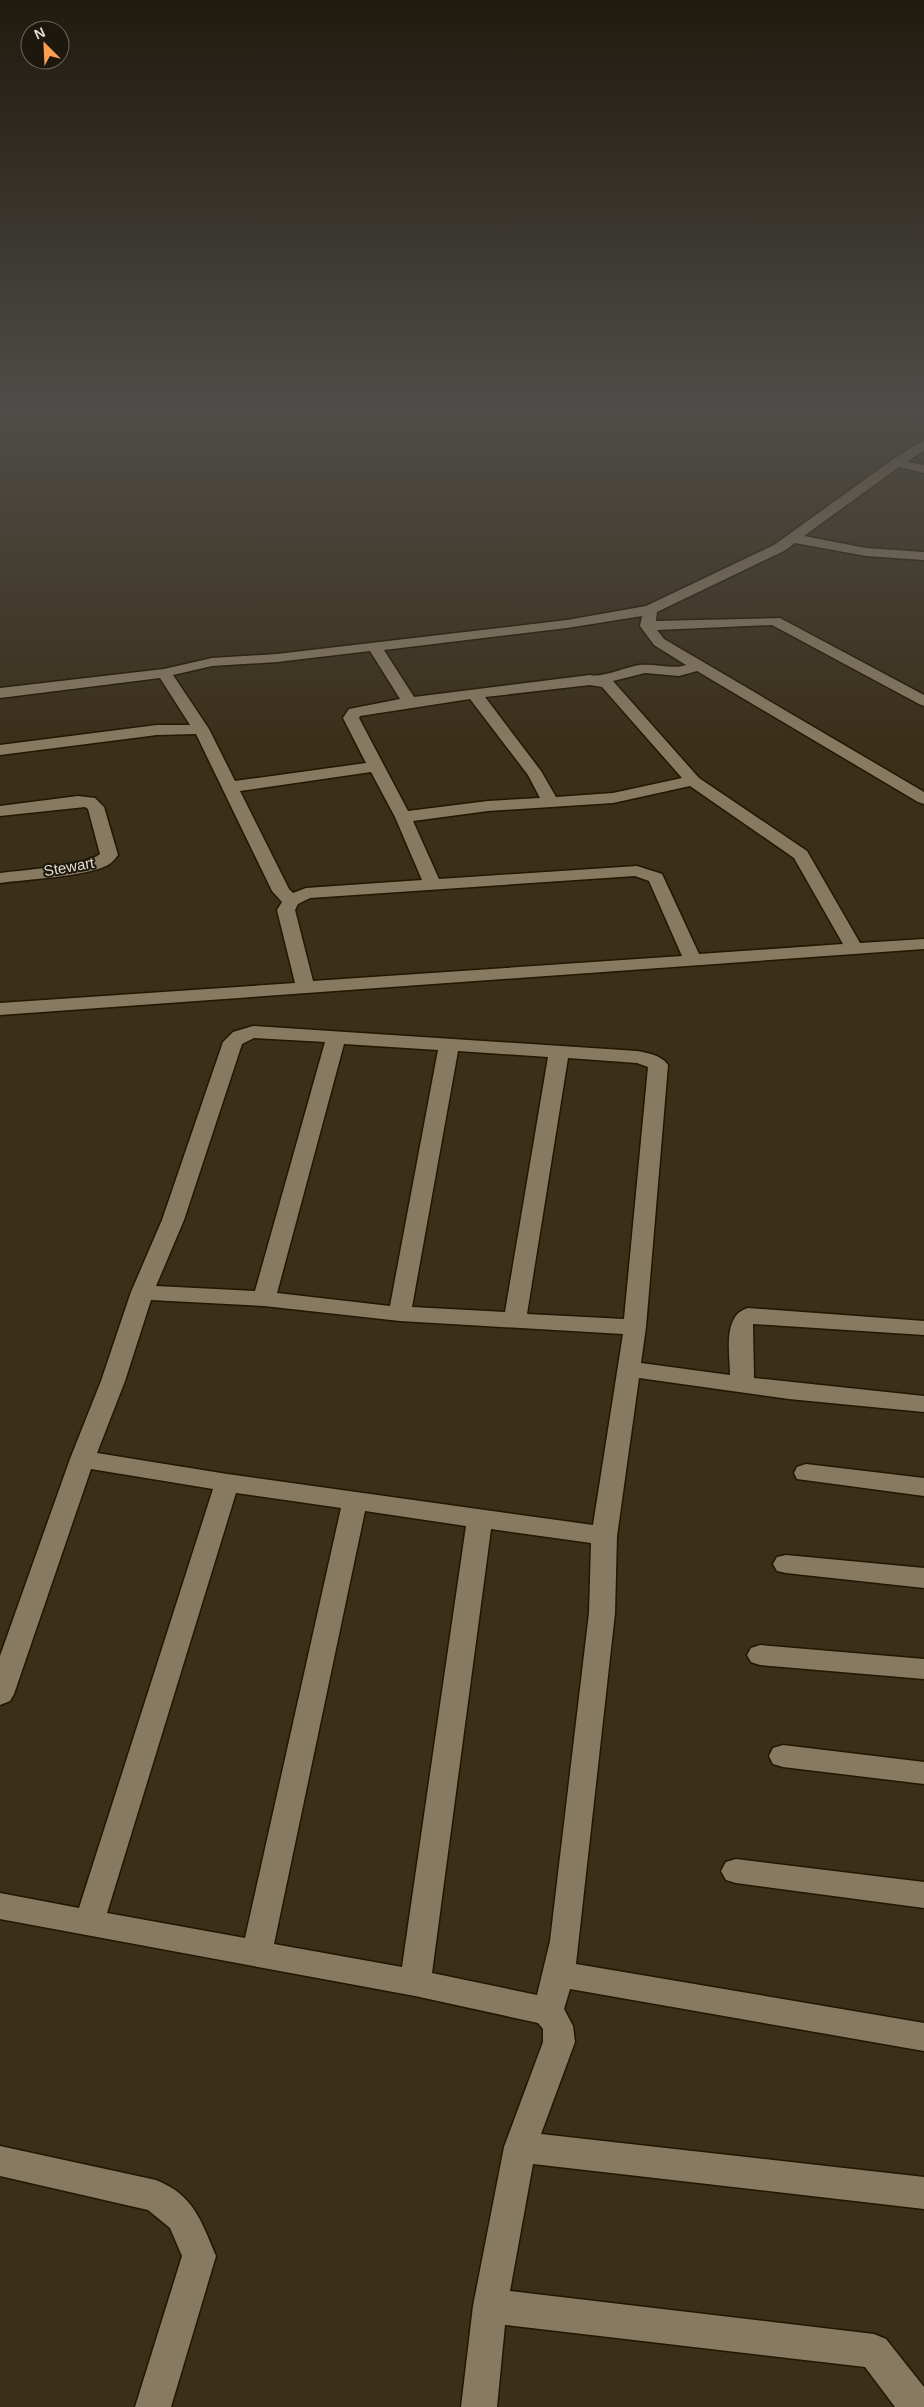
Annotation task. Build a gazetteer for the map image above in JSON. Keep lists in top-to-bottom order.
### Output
{
  "streets": {
    "street": ["Stewart"]
  },
  "north": "top left"
}
